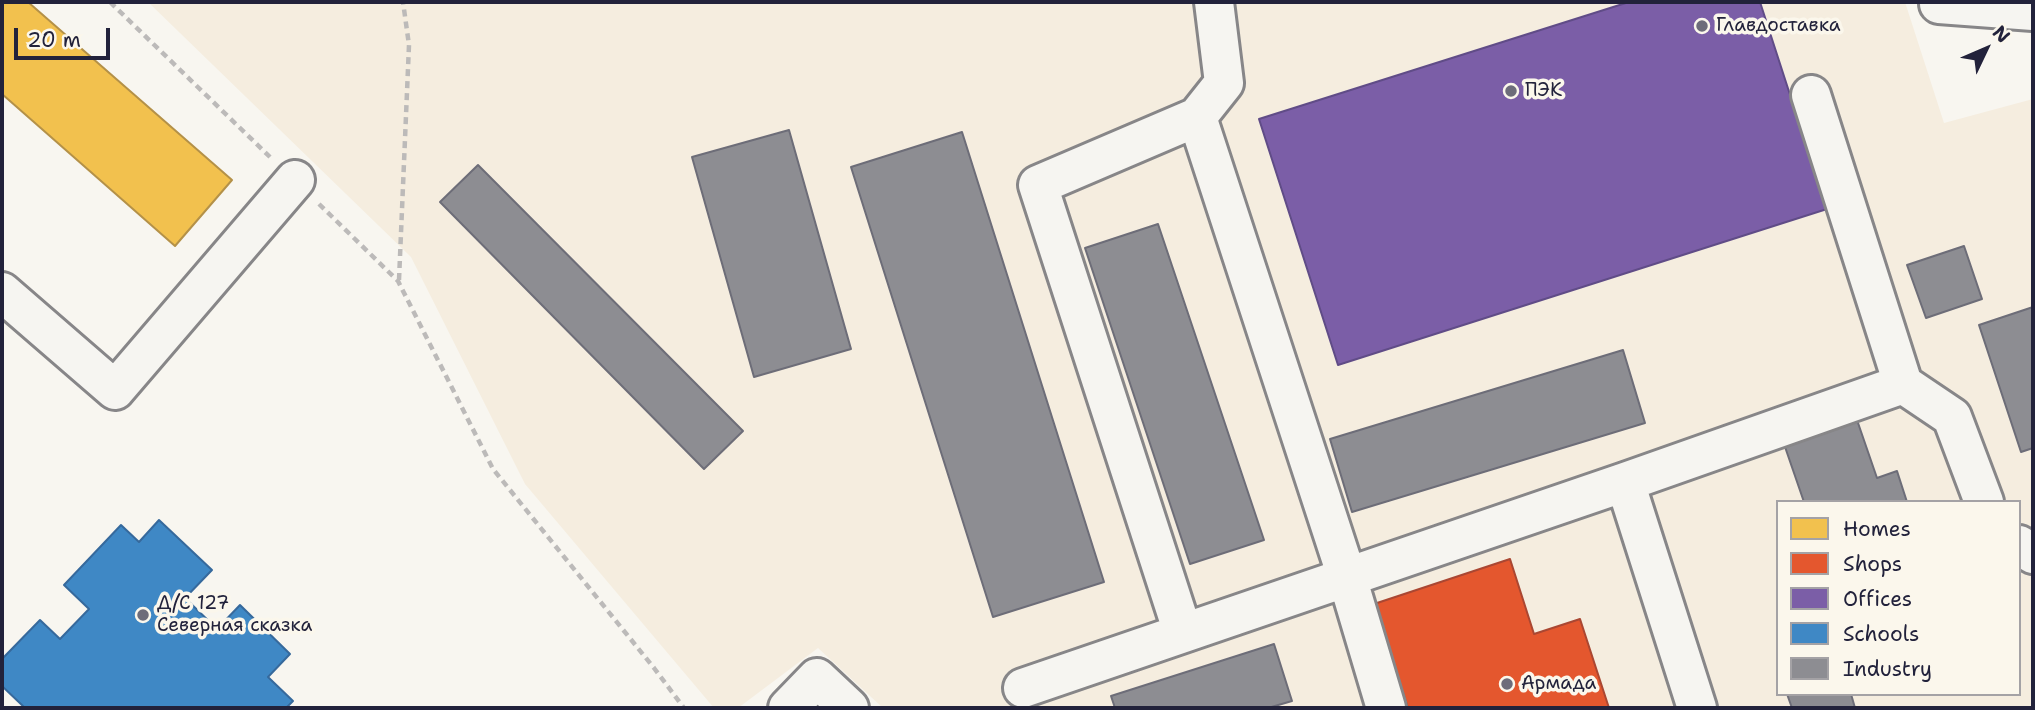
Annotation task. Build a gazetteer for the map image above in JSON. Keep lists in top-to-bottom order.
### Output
{
  "places": [
    "Главдоставка",
    "ПЭК",
    "Д/С 127 Северная сказка",
    "Армада"
  ],
  "legend": [
    "Homes",
    "Shops",
    "Offices",
    "Schools",
    "Industry"
  ],
  "scale_bar": "20 m",
  "north": "top right"
}
